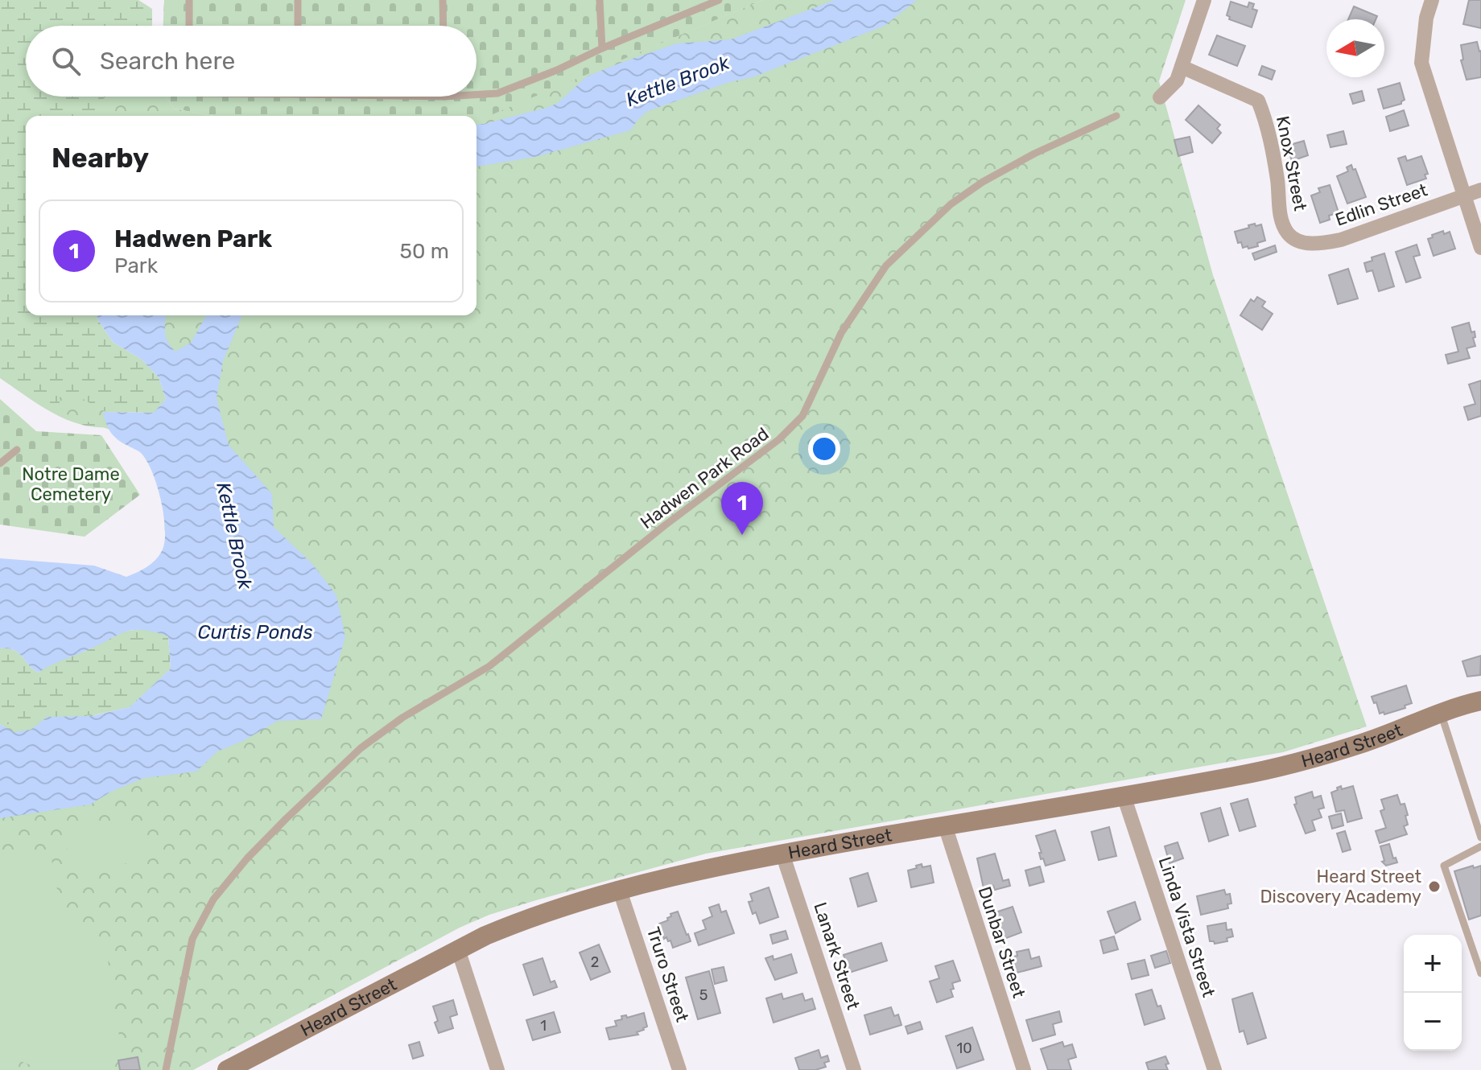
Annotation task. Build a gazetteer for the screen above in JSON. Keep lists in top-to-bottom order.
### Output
{
  "streets": {
    "street": [
      "Knox Street",
      "Edlin Street",
      "Heard Street",
      "Linda Vista Street",
      "Dunbar Street",
      "Lanark Street",
      "Truro Street"
    ],
    "lane": ["Hadwen Park Road"]
  },
  "crossings": [
    ["Knox Street", "Edlin Street"],
    ["Heard Street", "Linda Vista Street"],
    ["Heard Street", "Dunbar Street"],
    ["Heard Street", "Lanark Street"],
    ["Heard Street", "Truro Street"]
  ],
  "water": ["Kettle Brook", "Curtis Ponds"],
  "parks": ["Notre Dame Cemetery"],
  "places": ["Heard Street Discovery Academy"],
  "house_numbers": [
    "2",
    "5",
    "1",
    "10"
  ],
  "north": "left",
  "page": {
    "search": "Search here",
    "heading": "Nearby",
    "list": [
      {
        "mark": "1",
        "name": "Hadwen Park",
        "note": "Park",
        "value": "50 m"
      }
    ],
    "pins": "1",
    "map_buttons": ["+", "−"]
  }
}
